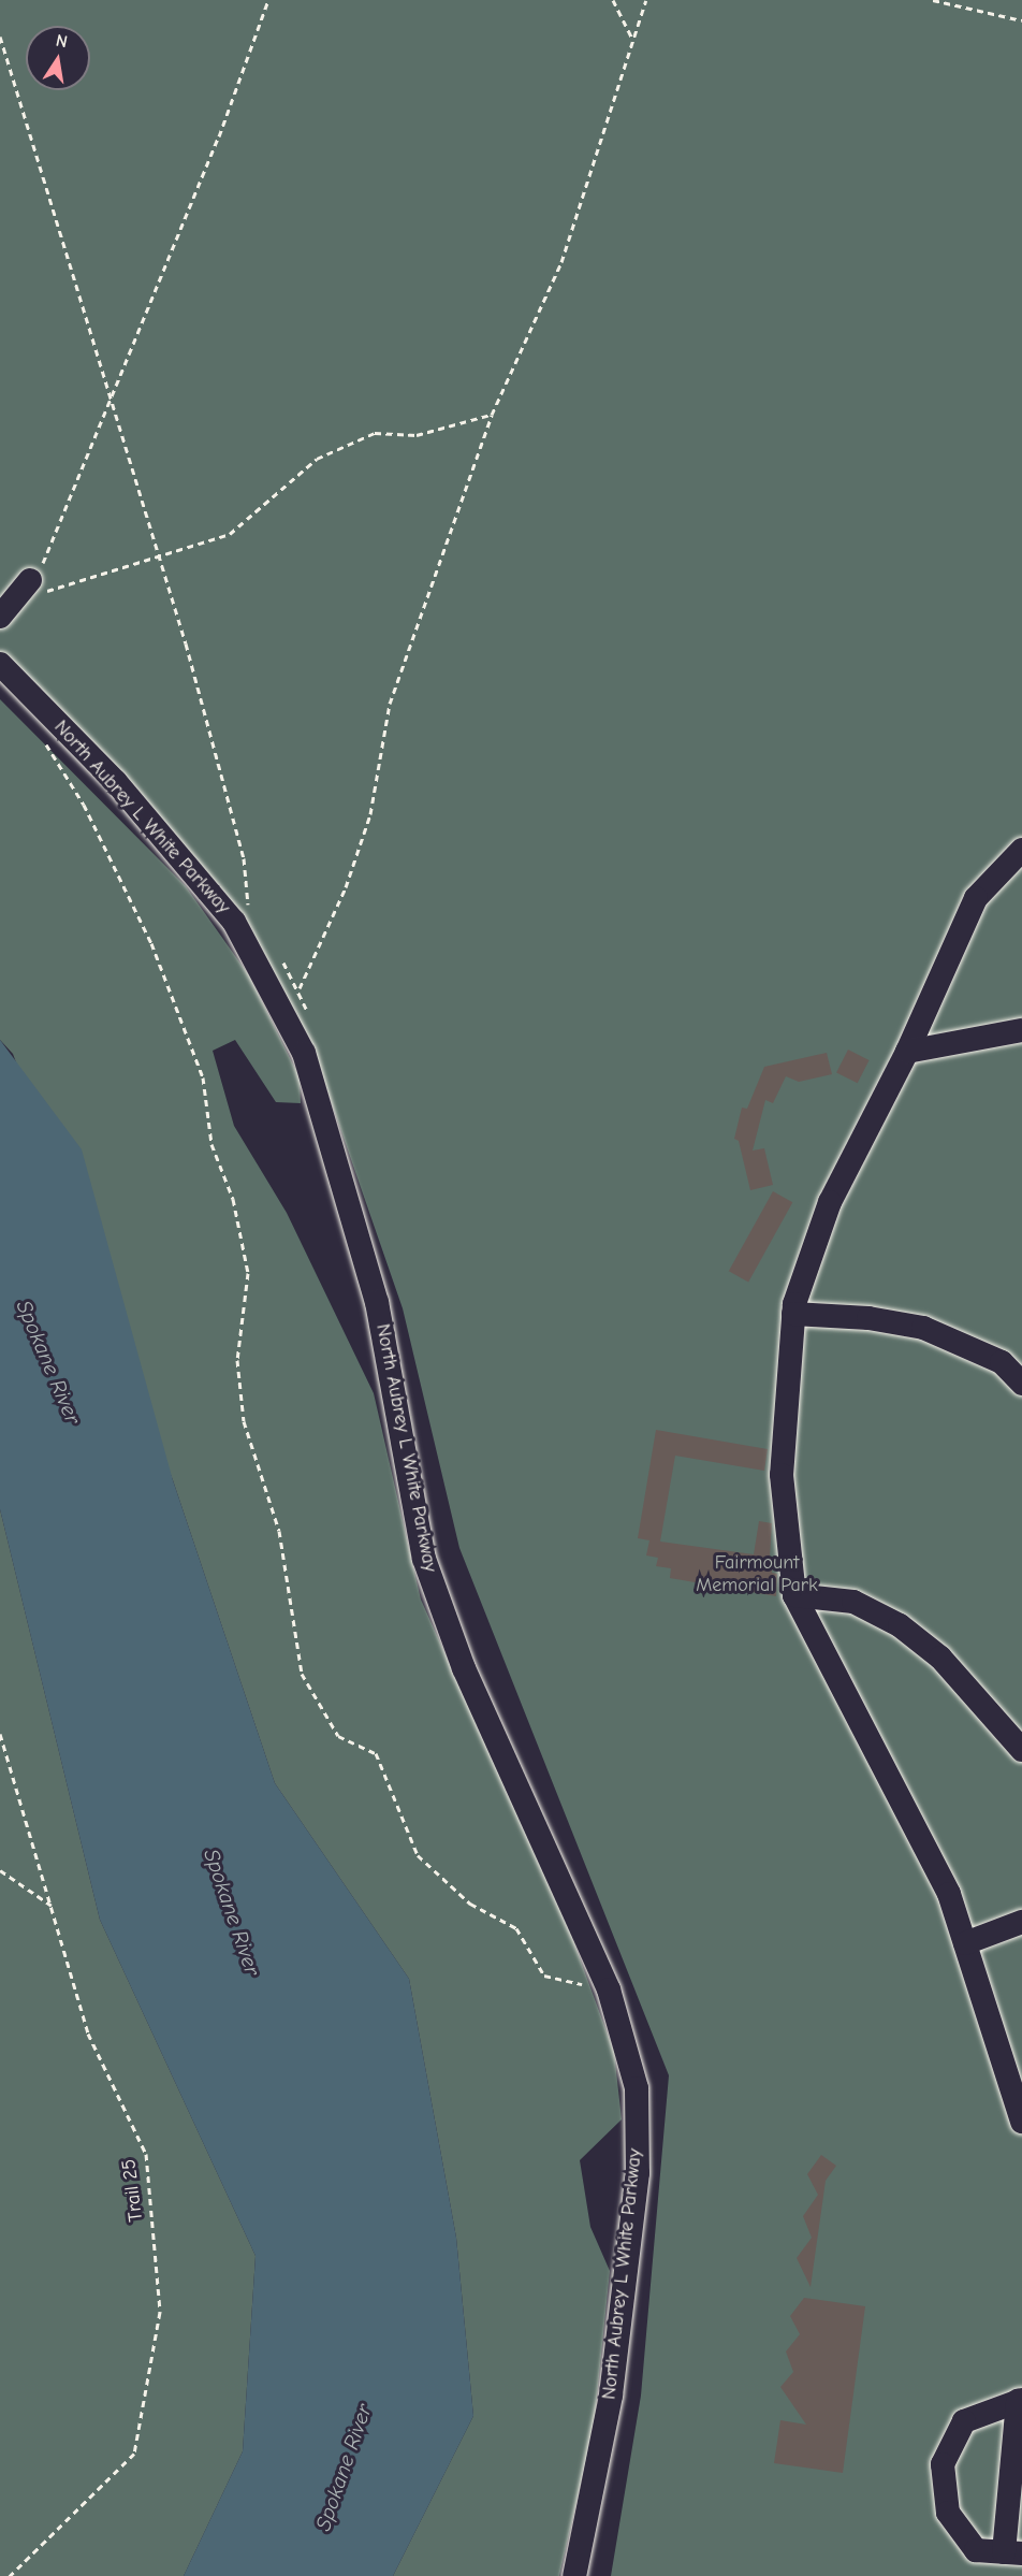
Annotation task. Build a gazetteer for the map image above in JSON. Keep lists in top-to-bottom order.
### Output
{
  "streets": {
    "street": ["North Aubrey L White Parkway"],
    "path": ["Trail 25"]
  },
  "water": ["Spokane River"],
  "parks": ["Fairmount Memorial Park"],
  "north": "top"
}
